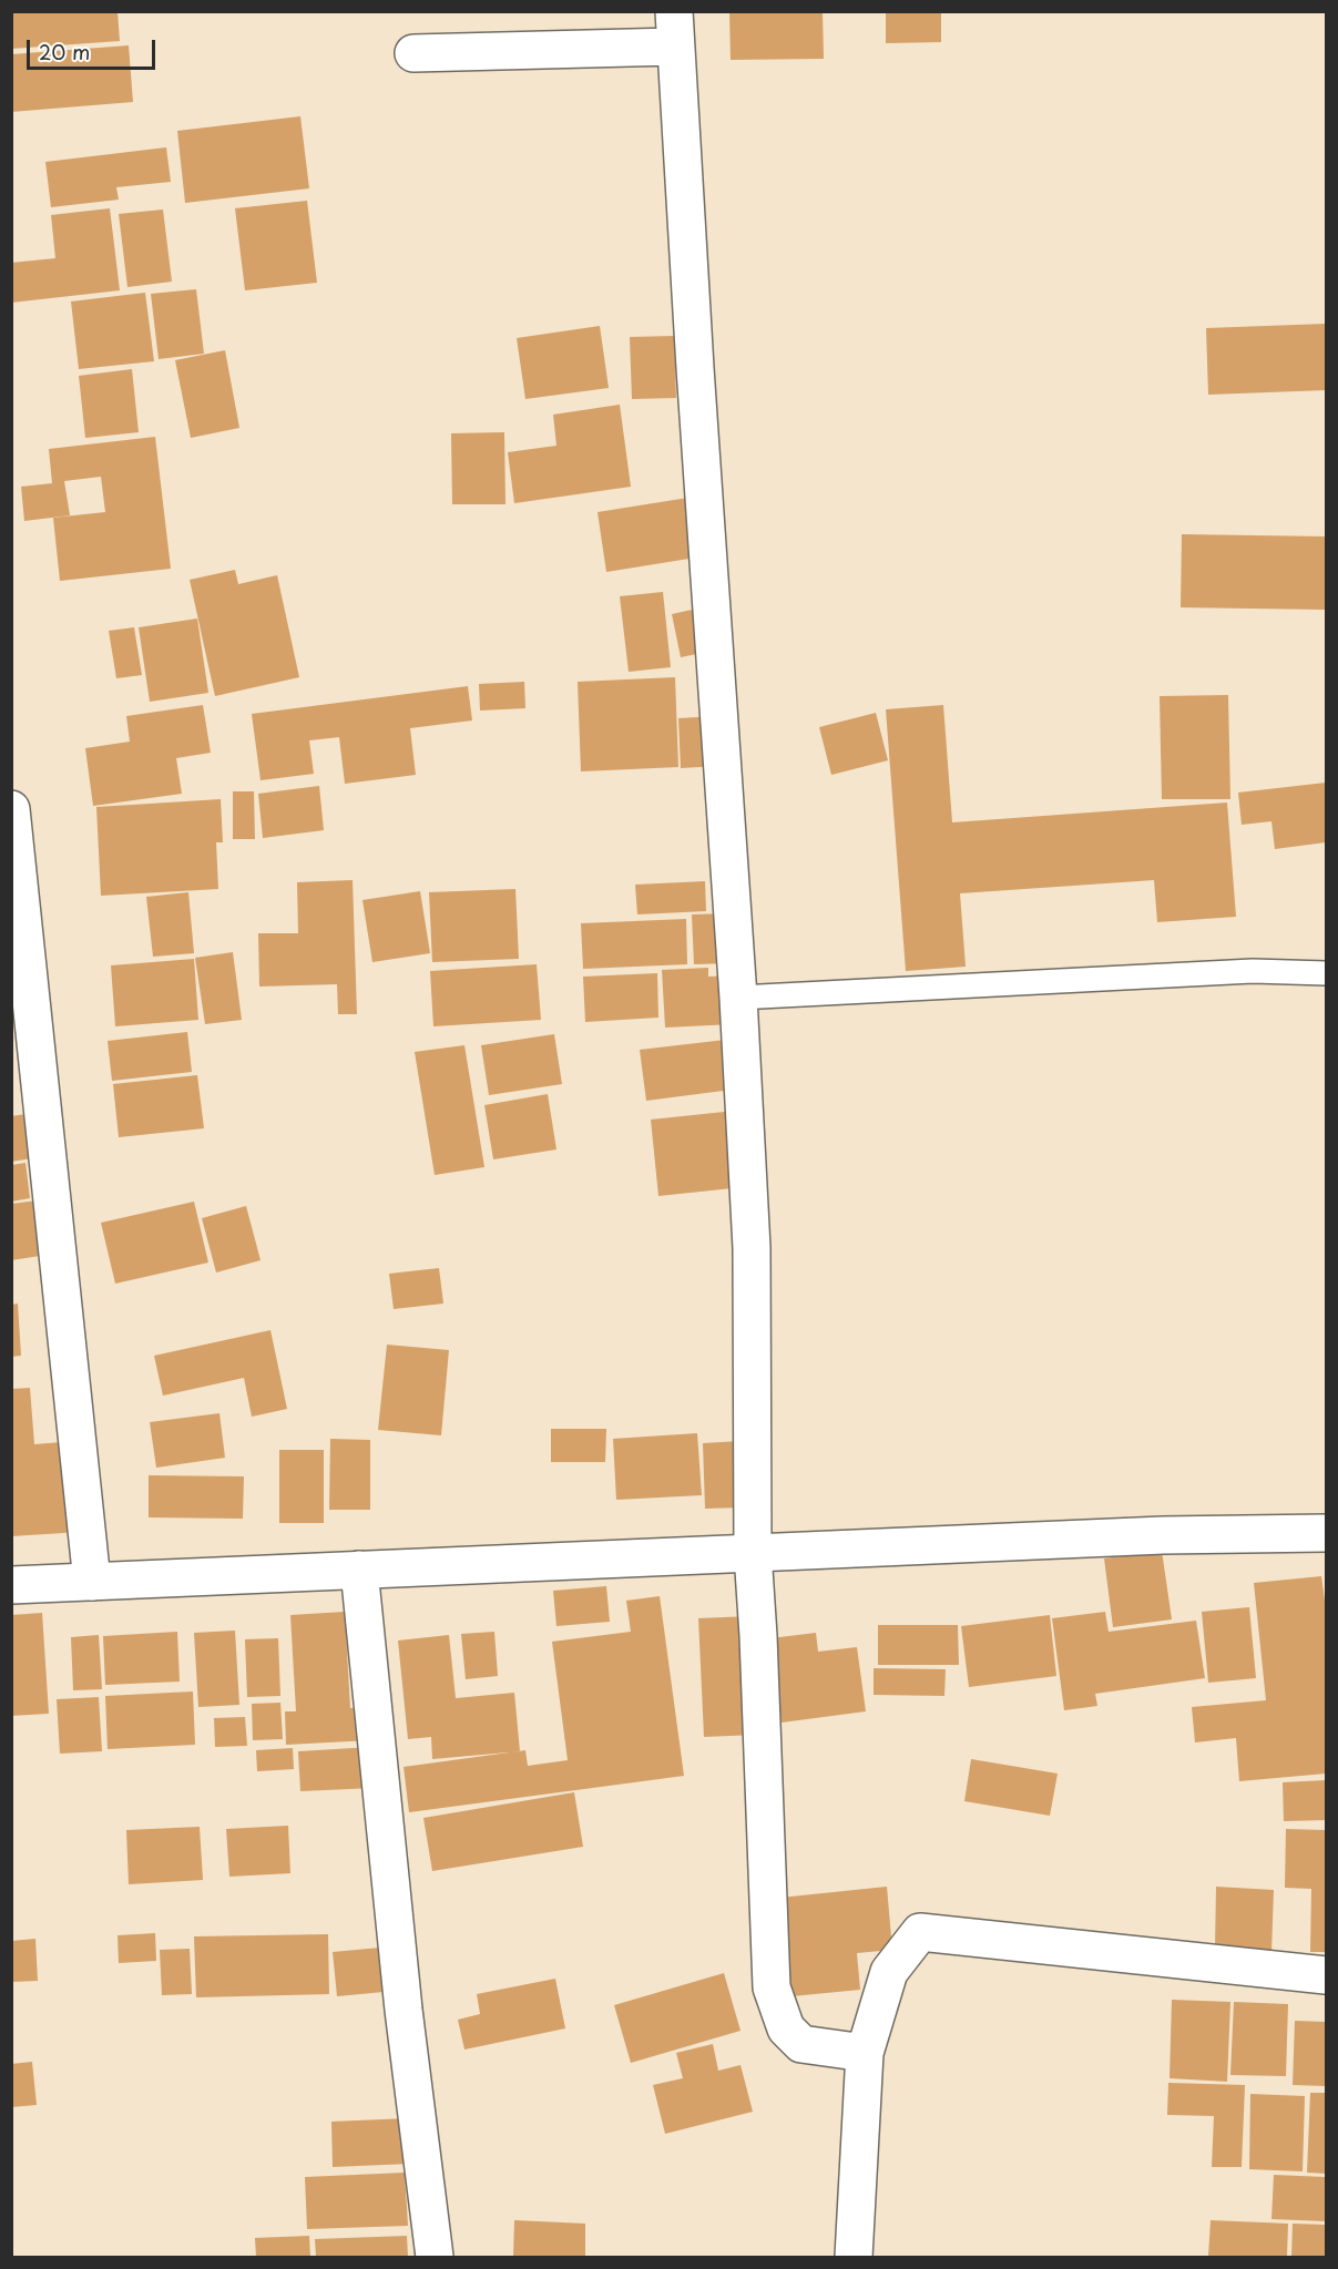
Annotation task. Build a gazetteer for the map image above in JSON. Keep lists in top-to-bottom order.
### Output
{
  "scale_bar": "20 m"
}
